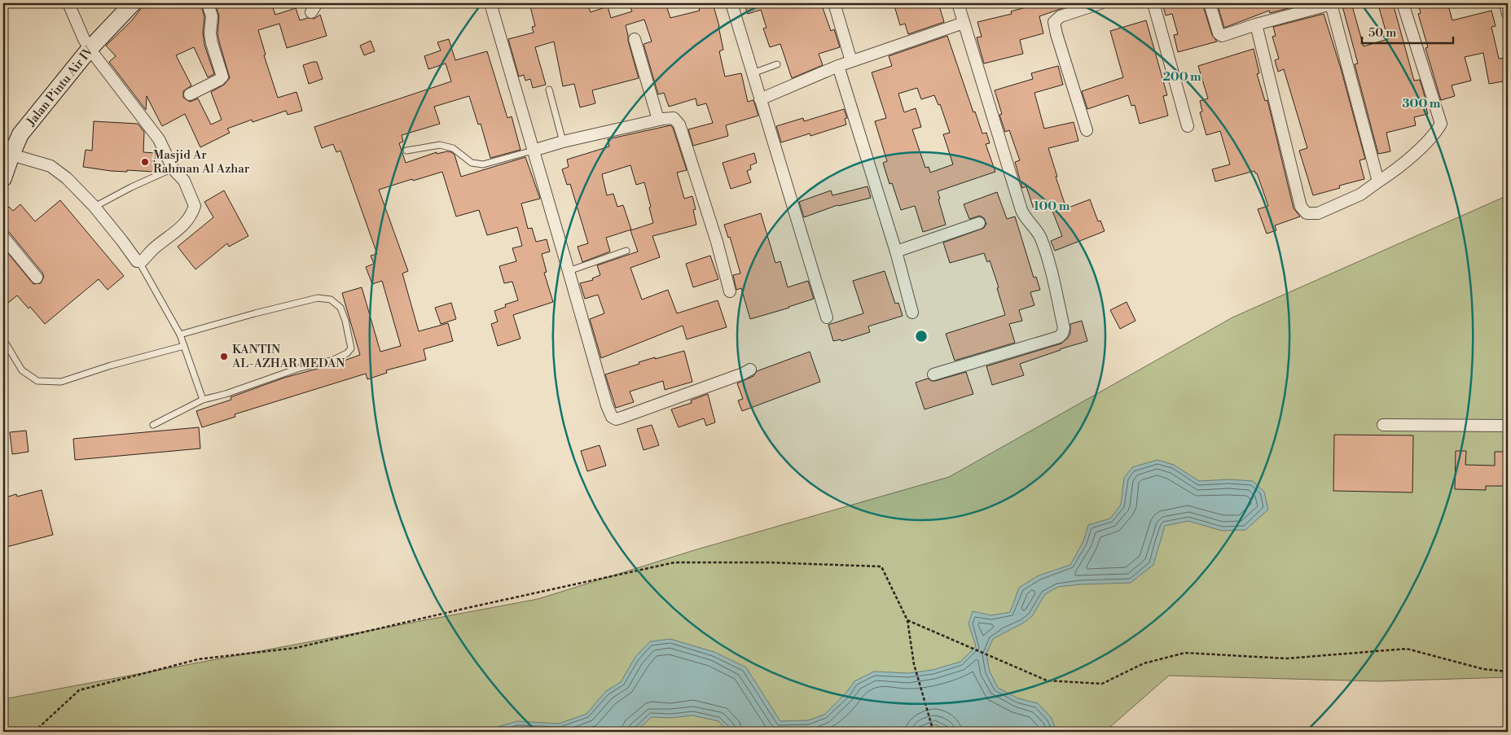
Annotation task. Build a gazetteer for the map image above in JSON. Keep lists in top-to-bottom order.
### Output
{
  "streets": {
    "main road": ["Jalan Pintu Air IV"]
  },
  "places": ["Masjid Ar Rahman Al Azhar", "KANTIN AL-AZHAR MEDAN"],
  "scale_bar": "50 m",
  "rings": ["200 m", "300 m", "100 m"]
}
